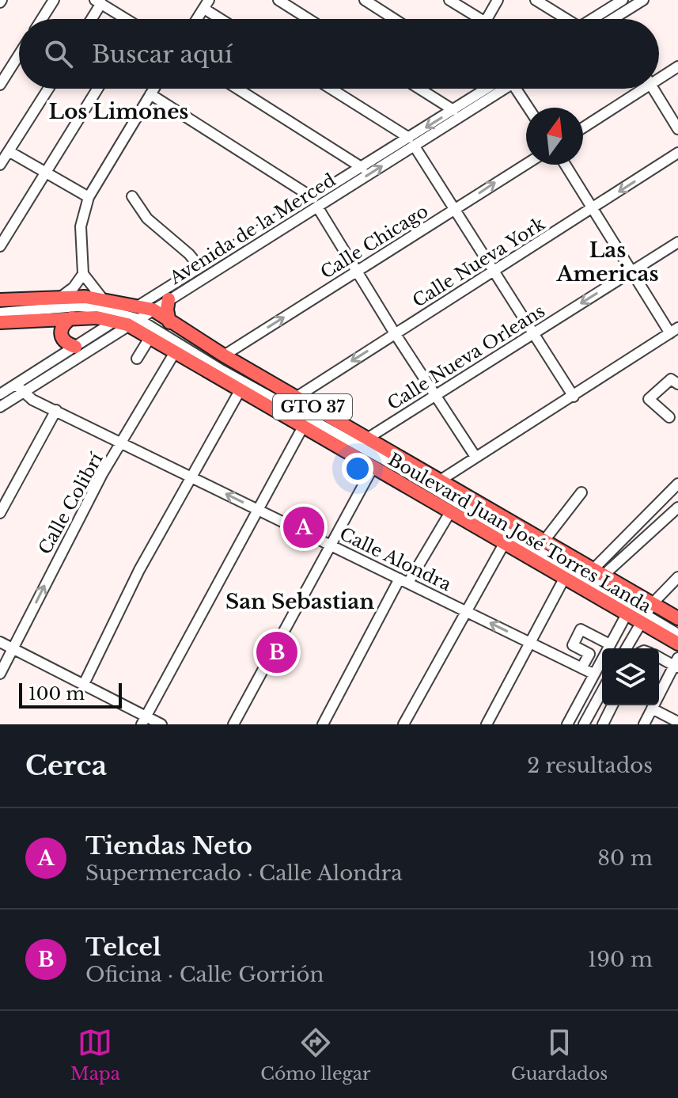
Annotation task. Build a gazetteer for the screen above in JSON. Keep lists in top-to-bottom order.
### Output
{
  "streets": {
    "main road": ["GTO 37", "Boulevard Juan José Torres Landa"],
    "street": [
      "Avenida de la Merced",
      "Calle Chicago",
      "Calle Nueva York",
      "Calle Nueva Orleans",
      "Calle Colibrí",
      "Calle Alondra"
    ]
  },
  "crossings": [
    ["Avenida de la Merced", "Boulevard Juan José Torres Landa"],
    ["Avenida de la Merced", "Calle Alondra"],
    ["Calle Chicago", "Boulevard Juan José Torres Landa"],
    ["Calle Nueva York", "Boulevard Juan José Torres Landa"],
    ["Calle Nueva Orleans", "Boulevard Juan José Torres Landa"],
    ["Calle Colibrí", "Boulevard Juan José Torres Landa"],
    ["Calle Colibrí", "Calle Alondra"]
  ],
  "one_way": ["Calle Chicago", "Calle Nueva York"],
  "districts": ["Los Limones", "Las Americas", "San Sebastian"],
  "scale_bar": "100 m",
  "north": "top",
  "page": {
    "search": "Buscar aquí",
    "pins": ["A", "B"],
    "scale": "100 m",
    "heading": ["Cerca", "2 resultados"],
    "list": [
      {
        "mark": "A",
        "name": "Tiendas Neto",
        "note": "Supermercado · Calle Alondra",
        "value": "80 m"
      },
      {
        "mark": "B",
        "name": "Telcel",
        "note": "Oficina · Calle Gorrión",
        "value": "190 m"
      }
    ],
    "nav": ["Mapa", "Cómo llegar", "Guardados"]
  }
}
